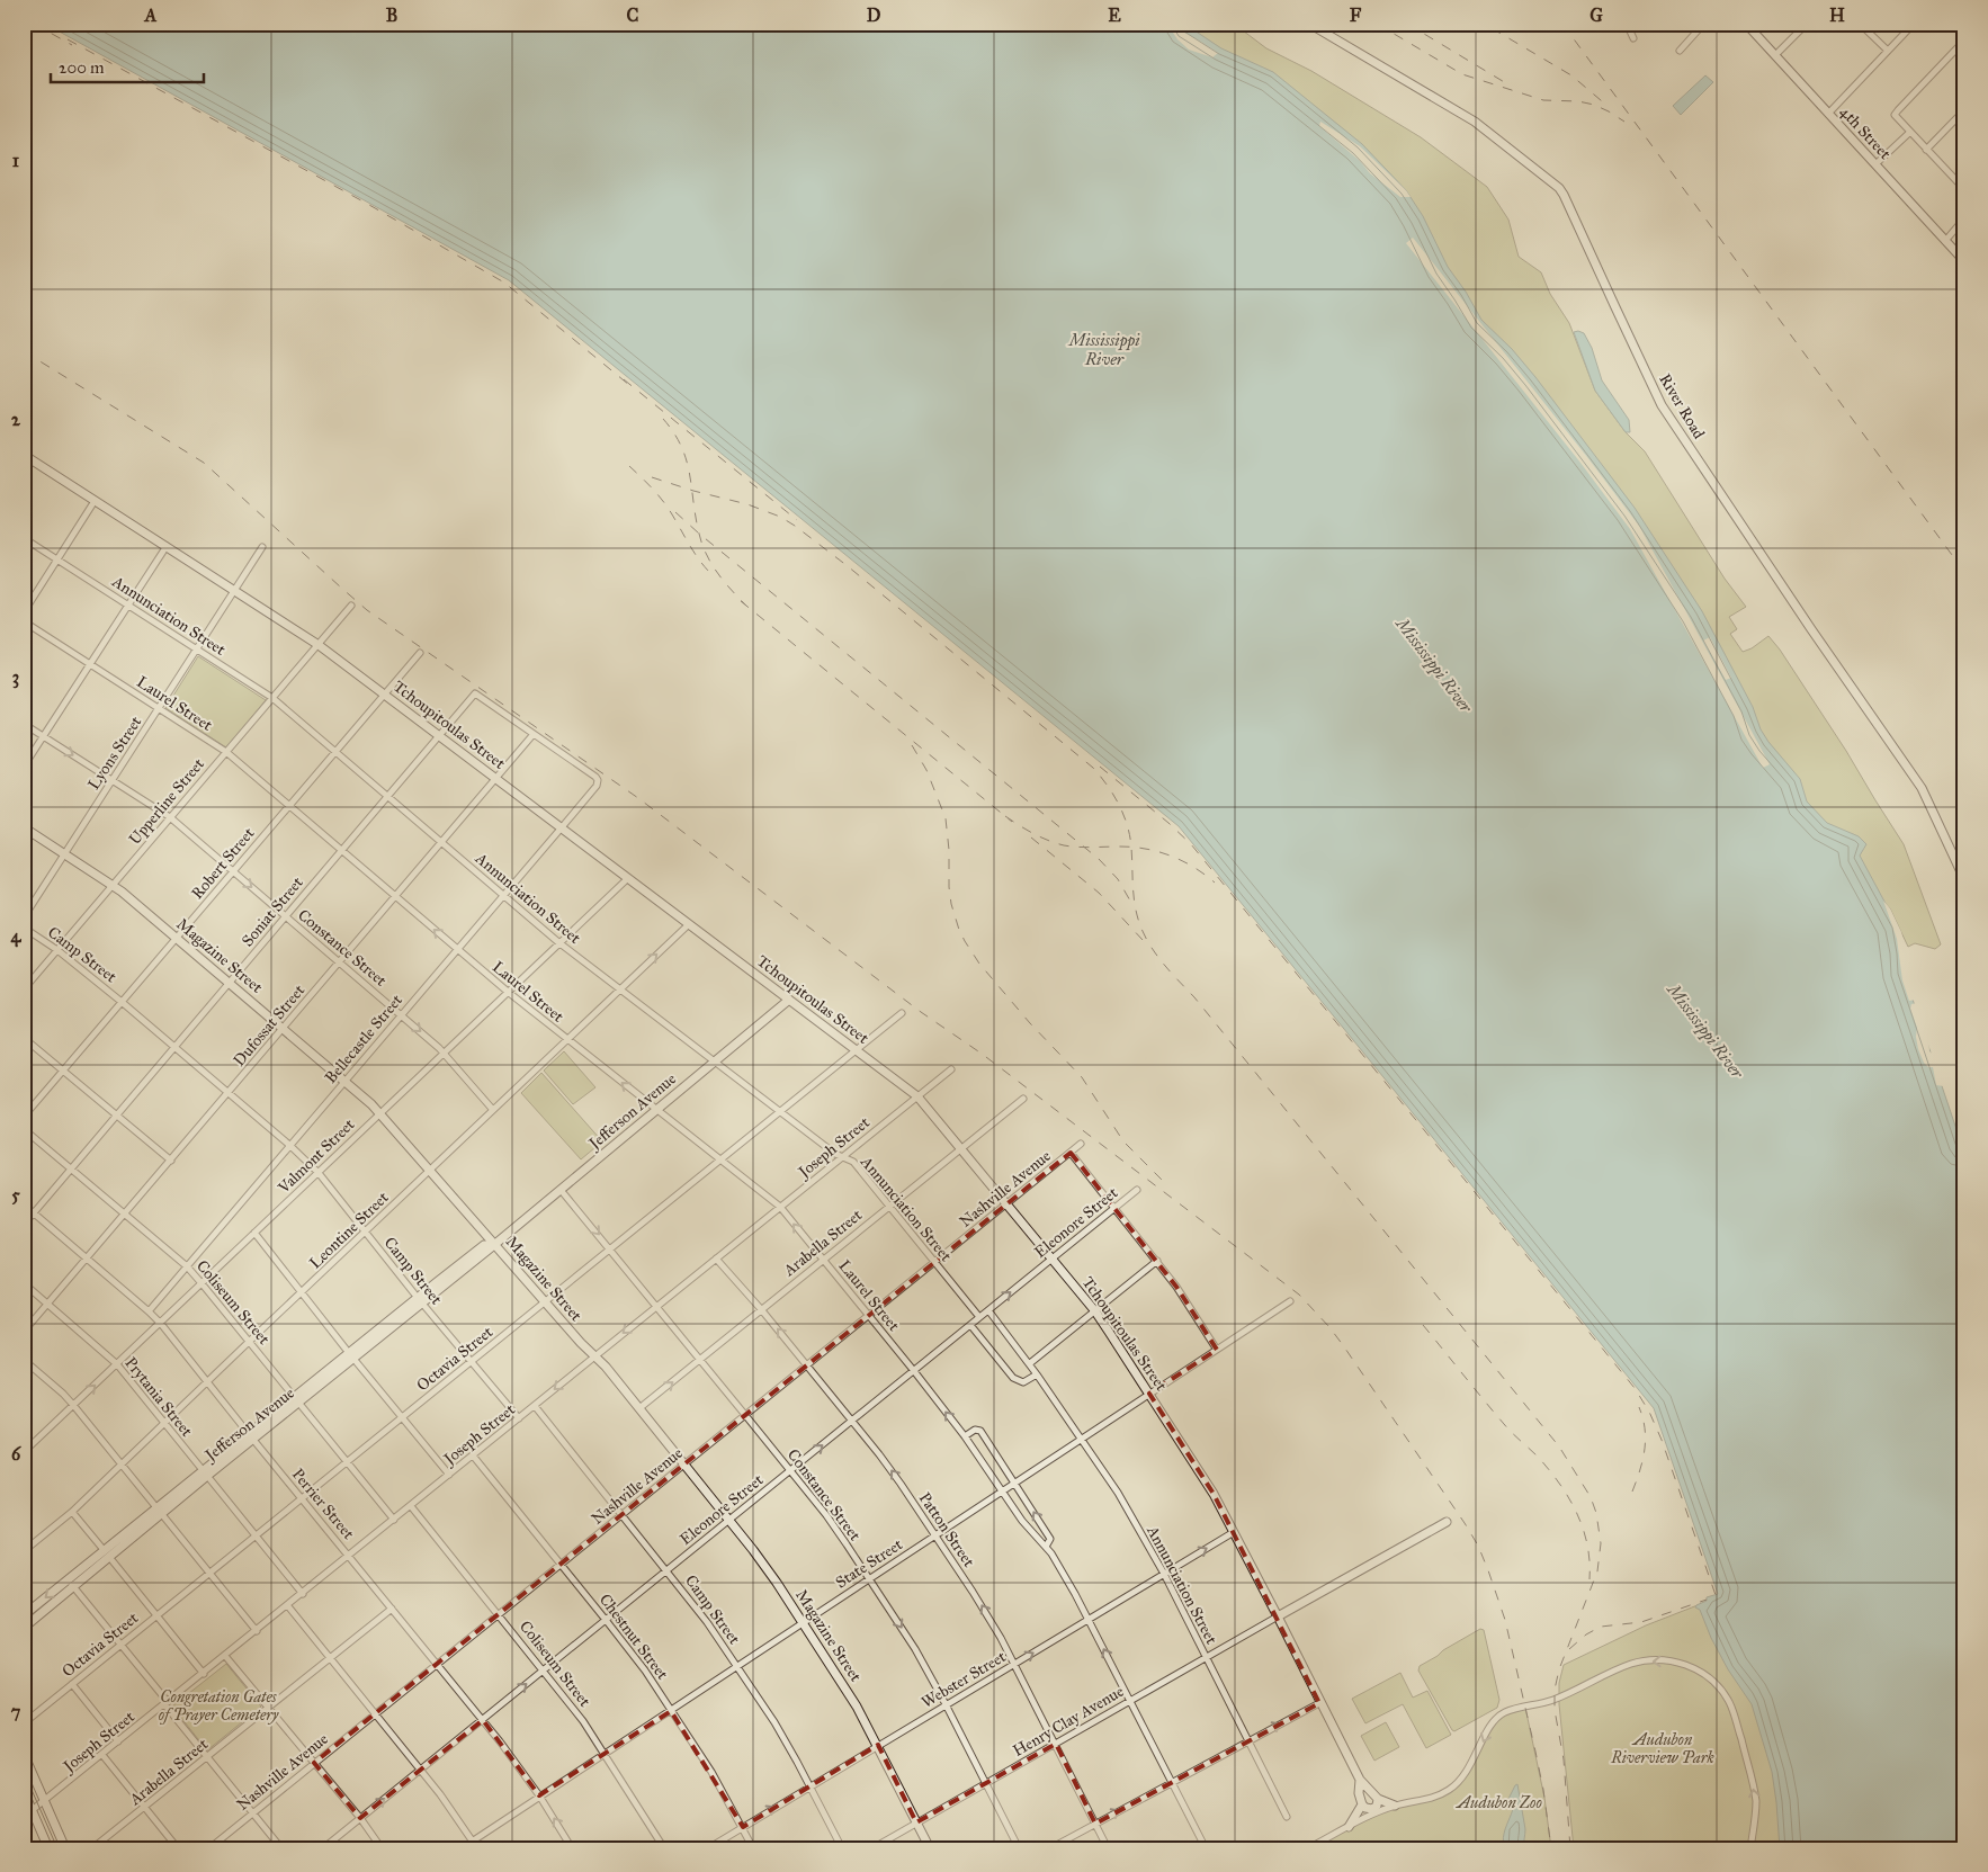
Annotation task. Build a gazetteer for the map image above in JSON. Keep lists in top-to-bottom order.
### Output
{
  "streets": {
    "street": [
      "4th Street",
      "River Road",
      "Annunciation Street",
      "Laurel Street",
      "Tchoupitoulas Street",
      "Lyons Street",
      "Upperline Street",
      "Robert Street",
      "Soniat Street",
      "Constance Street",
      "Camp Street",
      "Magazine Street",
      "Dufossat Street",
      "Bellecastle Street",
      "Jefferson Avenue",
      "Joseph Street",
      "Valmont Street",
      "Nashville Avenue",
      "Eleonore Street",
      "Leontine Street",
      "Arabella Street",
      "Coliseum Street",
      "Octavia Street",
      "Prytania Street",
      "Perrier Street",
      "Patton Street",
      "State Street",
      "Chestnut Street",
      "Webster Street",
      "Henry Clay Avenue"
    ]
  },
  "crossings": [
    ["Annunciation Street", "Lyons Street"],
    ["Annunciation Street", "Upperline Street"],
    ["Annunciation Street", "Robert Street"],
    ["Annunciation Street", "Soniat Street"],
    ["Annunciation Street", "Dufossat Street"],
    ["Annunciation Street", "Bellecastle Street"],
    ["Annunciation Street", "Jefferson Avenue"],
    ["Annunciation Street", "Joseph Street"],
    ["Annunciation Street", "Valmont Street"],
    ["Annunciation Street", "Nashville Avenue"],
    ["Annunciation Street", "Eleonore Street"],
    ["Annunciation Street", "Leontine Street"],
    ["Annunciation Street", "Arabella Street"],
    ["Annunciation Street", "Octavia Street"],
    ["Annunciation Street", "State Street"],
    ["Annunciation Street", "Webster Street"],
    ["Annunciation Street", "Henry Clay Avenue"],
    ["Laurel Street", "Lyons Street"],
    ["Laurel Street", "Upperline Street"],
    ["Laurel Street", "Robert Street"],
    ["Laurel Street", "Soniat Street"],
    ["Laurel Street", "Dufossat Street"],
    ["Laurel Street", "Bellecastle Street"],
    ["Laurel Street", "Jefferson Avenue"],
    ["Laurel Street", "Joseph Street"],
    ["Laurel Street", "Valmont Street"],
    ["Laurel Street", "Nashville Avenue"],
    ["Laurel Street", "Eleonore Street"],
    ["Laurel Street", "Leontine Street"],
    ["Laurel Street", "Arabella Street"],
    ["Laurel Street", "Octavia Street"],
    ["Laurel Street", "State Street"],
    ["Laurel Street", "Webster Street"],
    ["Laurel Street", "Henry Clay Avenue"],
    ["Tchoupitoulas Street", "Lyons Street"],
    ["Tchoupitoulas Street", "Upperline Street"],
    ["Tchoupitoulas Street", "Robert Street"],
    ["Tchoupitoulas Street", "Soniat Street"],
    ["Tchoupitoulas Street", "Dufossat Street"],
    ["Tchoupitoulas Street", "Bellecastle Street"],
    ["Tchoupitoulas Street", "Jefferson Avenue"],
    ["Tchoupitoulas Street", "Joseph Street"],
    ["Tchoupitoulas Street", "Valmont Street"],
    ["Tchoupitoulas Street", "Nashville Avenue"],
    ["Tchoupitoulas Street", "Eleonore Street"],
    ["Tchoupitoulas Street", "Leontine Street"],
    ["Tchoupitoulas Street", "Arabella Street"],
    ["Tchoupitoulas Street", "Octavia Street"],
    ["Tchoupitoulas Street", "State Street"],
    ["Tchoupitoulas Street", "Webster Street"],
    ["Tchoupitoulas Street", "Henry Clay Avenue"],
    ["Lyons Street", "Constance Street"],
    ["Lyons Street", "Magazine Street"],
    ["Upperline Street", "Constance Street"],
    ["Upperline Street", "Camp Street"],
    ["Upperline Street", "Magazine Street"],
    ["Robert Street", "Constance Street"],
    ["Robert Street", "Camp Street"],
    ["Robert Street", "Magazine Street"],
    ["Soniat Street", "Constance Street"],
    ["Soniat Street", "Camp Street"],
    ["Soniat Street", "Magazine Street"],
    ["Soniat Street", "Dufossat Street"],
    ["Soniat Street", "Bellecastle Street"],
    ["Soniat Street", "Coliseum Street"],
    ["Soniat Street", "Perrier Street"],
    ["Constance Street", "Dufossat Street"],
    ["Constance Street", "Bellecastle Street"],
    ["Constance Street", "Jefferson Avenue"],
    ["Constance Street", "Joseph Street"],
    ["Constance Street", "Valmont Street"],
    ["Constance Street", "Nashville Avenue"],
    ["Constance Street", "Eleonore Street"],
    ["Constance Street", "Leontine Street"],
    ["Constance Street", "Arabella Street"],
    ["Constance Street", "Octavia Street"],
    ["Constance Street", "State Street"],
    ["Constance Street", "Webster Street"],
    ["Constance Street", "Henry Clay Avenue"],
    ["Camp Street", "Dufossat Street"],
    ["Camp Street", "Bellecastle Street"],
    ["Camp Street", "Jefferson Avenue"],
    ["Camp Street", "Joseph Street"],
    ["Camp Street", "Valmont Street"],
    ["Camp Street", "Nashville Avenue"],
    ["Camp Street", "Eleonore Street"],
    ["Camp Street", "Leontine Street"],
    ["Camp Street", "Octavia Street"],
    ["Camp Street", "State Street"],
    ["Camp Street", "Webster Street"],
    ["Magazine Street", "Dufossat Street"],
    ["Magazine Street", "Bellecastle Street"],
    ["Magazine Street", "Jefferson Avenue"],
    ["Magazine Street", "Joseph Street"],
    ["Magazine Street", "Valmont Street"],
    ["Magazine Street", "Nashville Avenue"],
    ["Magazine Street", "Eleonore Street"],
    ["Magazine Street", "Leontine Street"],
    ["Magazine Street", "Arabella Street"],
    ["Magazine Street", "Octavia Street"],
    ["Magazine Street", "State Street"],
    ["Magazine Street", "Webster Street"],
    ["Magazine Street", "Henry Clay Avenue"],
    ["Dufossat Street", "Bellecastle Street"],
    ["Dufossat Street", "Coliseum Street"],
    ["Dufossat Street", "Prytania Street"],
    ["Dufossat Street", "Perrier Street"],
    ["Bellecastle Street", "Coliseum Street"],
    ["Bellecastle Street", "Perrier Street"],
    ["Jefferson Avenue", "Coliseum Street"],
    ["Jefferson Avenue", "Prytania Street"],
    ["Jefferson Avenue", "Perrier Street"],
    ["Joseph Street", "Coliseum Street"],
    ["Joseph Street", "Prytania Street"],
    ["Joseph Street", "Perrier Street"],
    ["Joseph Street", "Patton Street"],
    ["Joseph Street", "Chestnut Street"],
    ["Valmont Street", "Coliseum Street"],
    ["Valmont Street", "Prytania Street"],
    ["Valmont Street", "Perrier Street"],
    ["Nashville Avenue", "Coliseum Street"],
    ["Nashville Avenue", "Perrier Street"],
    ["Nashville Avenue", "Patton Street"],
    ["Nashville Avenue", "Chestnut Street"],
    ["Eleonore Street", "Coliseum Street"],
    ["Eleonore Street", "Perrier Street"],
    ["Eleonore Street", "Patton Street"],
    ["Eleonore Street", "Chestnut Street"],
    ["Leontine Street", "Coliseum Street"],
    ["Leontine Street", "Prytania Street"],
    ["Leontine Street", "Perrier Street"],
    ["Arabella Street", "Perrier Street"],
    ["Arabella Street", "Patton Street"],
    ["Coliseum Street", "Octavia Street"],
    ["Coliseum Street", "State Street"],
    ["Octavia Street", "Prytania Street"],
    ["Octavia Street", "Perrier Street"],
    ["Perrier Street", "State Street"],
    ["Patton Street", "State Street"],
    ["Patton Street", "Webster Street"],
    ["Patton Street", "Henry Clay Avenue"],
    ["State Street", "Chestnut Street"],
    ["Chestnut Street", "Webster Street"]
  ],
  "one_way": ["Patton Street", "Webster Street"],
  "water": ["Mississippi River"],
  "parks": ["Congretation Gates of Prayer Cemetery", "Audubon Riverview Park", "Audubon Zoo"],
  "scale_bar": "200 m",
  "grid": {
    "columns": [
      "A",
      "B",
      "C",
      "D",
      "E",
      "F",
      "G",
      "H"
    ],
    "rows": [
      "1",
      "2",
      "3",
      "4",
      "5",
      "6",
      "7"
    ]
  }
}
